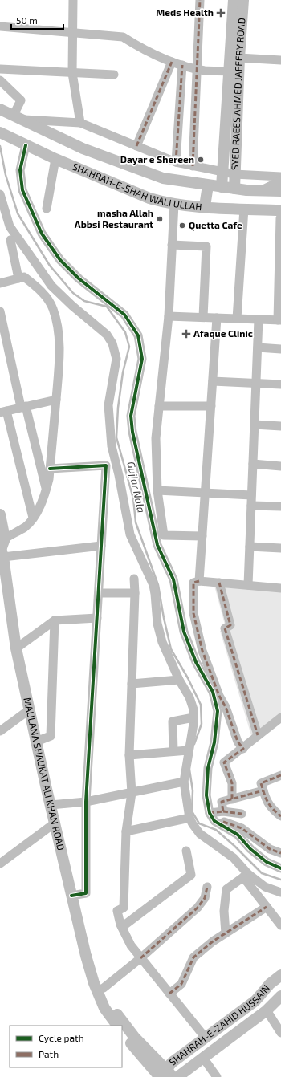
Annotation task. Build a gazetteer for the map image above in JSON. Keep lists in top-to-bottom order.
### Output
{
  "streets": {
    "main road": [
      "SYED RAEES AHMED JAFFERY ROAD",
      "SHAHRAH-E-SHAH WALI ULLAH",
      "MAULANA SHAUKAT ALI KHAN ROAD",
      "SHAHRAH-E-ZAHID HUSSAIN"
    ]
  },
  "crossings": [
    ["SYED RAEES AHMED JAFFERY ROAD", "SHAHRAH-E-SHAH WALI ULLAH"],
    ["MAULANA SHAUKAT ALI KHAN ROAD", "SHAHRAH-E-ZAHID HUSSAIN"]
  ],
  "water": ["Gujjar Nala"],
  "places": {
    "health": ["Meds Health", "Afaque Clinic"],
    "other": ["Dayar e Shereen", "masha Allah Abbsi Restaurant", "Quetta Cafe"]
  },
  "legend": ["Cycle path", "Path"],
  "scale_bar": "50 m"
}
